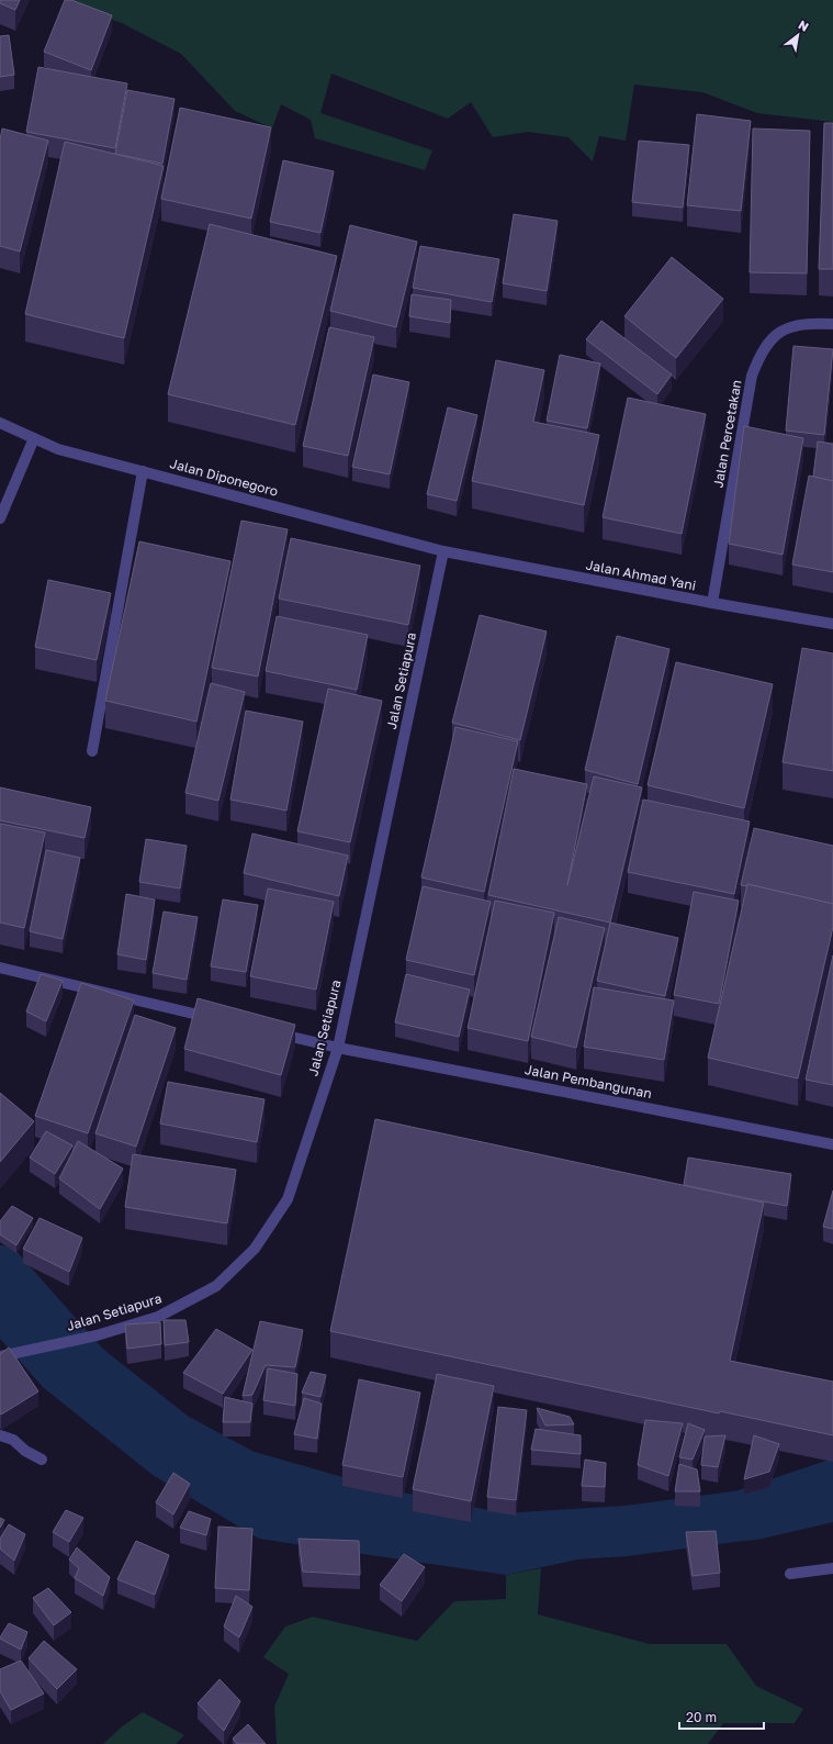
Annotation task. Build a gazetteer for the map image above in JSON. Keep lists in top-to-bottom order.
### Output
{
  "streets": {
    "street": [
      "Jalan Percetakan",
      "Jalan Diponegoro",
      "Jalan Ahmad Yani",
      "Jalan Setiapura",
      "Jalan Pembangunan"
    ]
  },
  "crossings": [
    ["Jalan Percetakan", "Jalan Ahmad Yani"],
    ["Jalan Diponegoro", "Jalan Ahmad Yani"],
    ["Jalan Diponegoro", "Jalan Setiapura"],
    ["Jalan Ahmad Yani", "Jalan Setiapura"],
    ["Jalan Setiapura", "Jalan Pembangunan"]
  ],
  "scale_bar": "20 m",
  "north": "top right"
}
